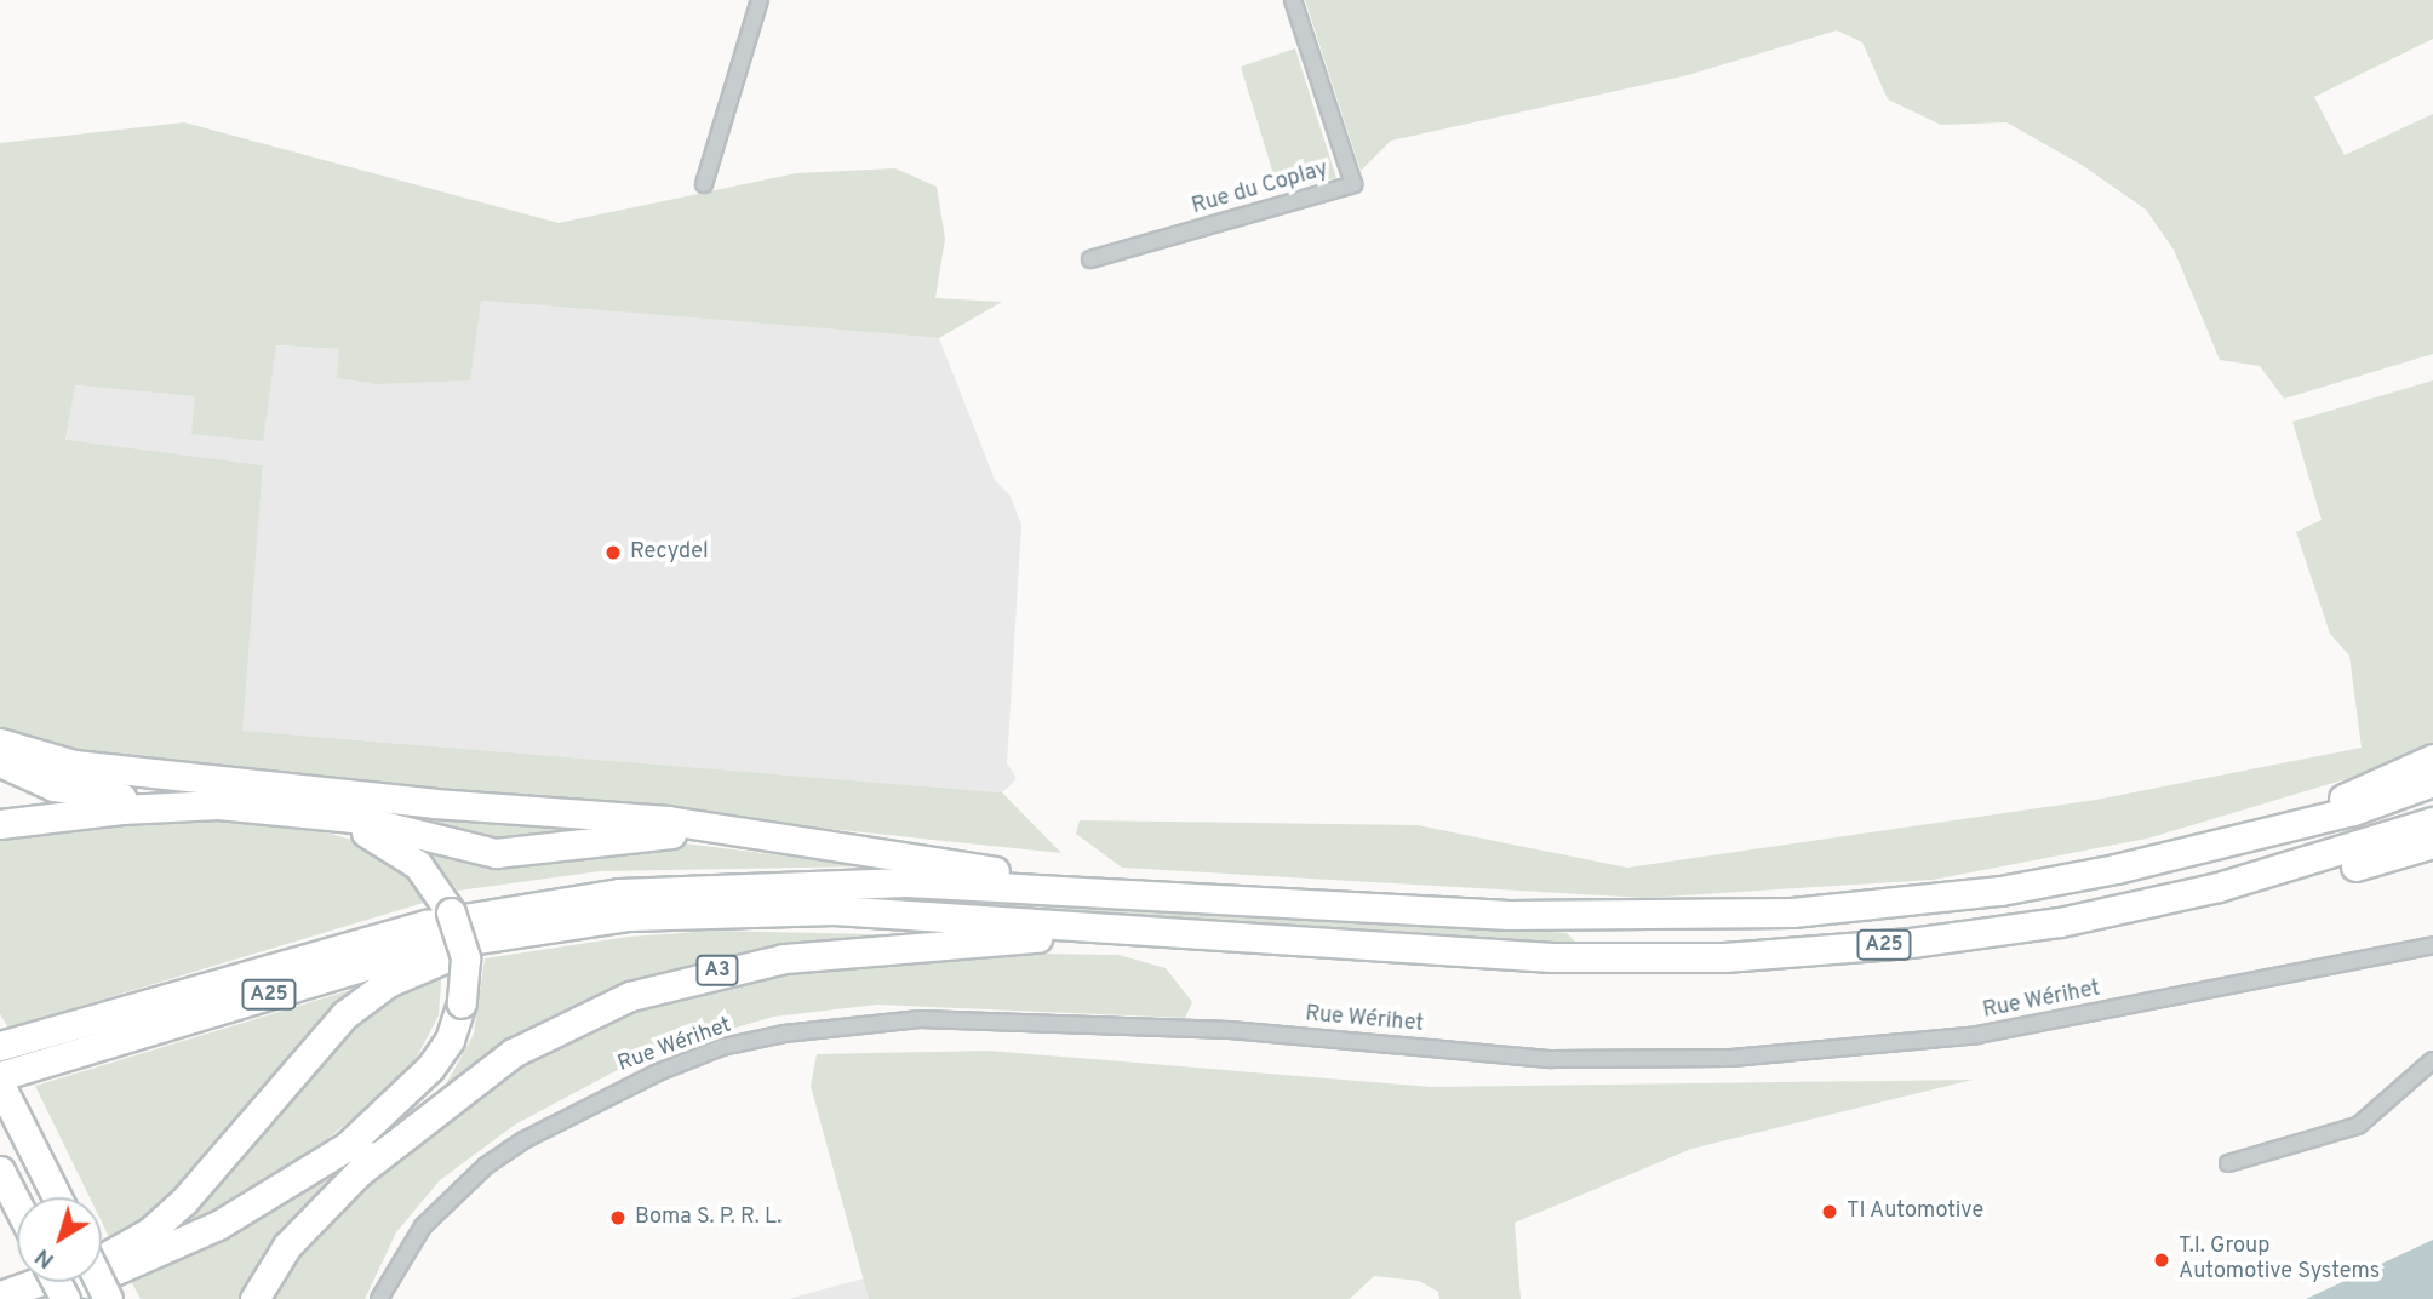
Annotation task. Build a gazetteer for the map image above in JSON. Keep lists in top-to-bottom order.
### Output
{
  "streets": {
    "highway": ["A25", "A3"],
    "street": ["Rue du Coplay", "Rue Wérihet"]
  },
  "crossings": [
    ["A25", "A3"]
  ],
  "places": [
    "Recydel",
    "TI Automotive",
    "Boma S. P. R. L.",
    "T.I. Group Automotive Systems"
  ],
  "north": "bottom left"
}
